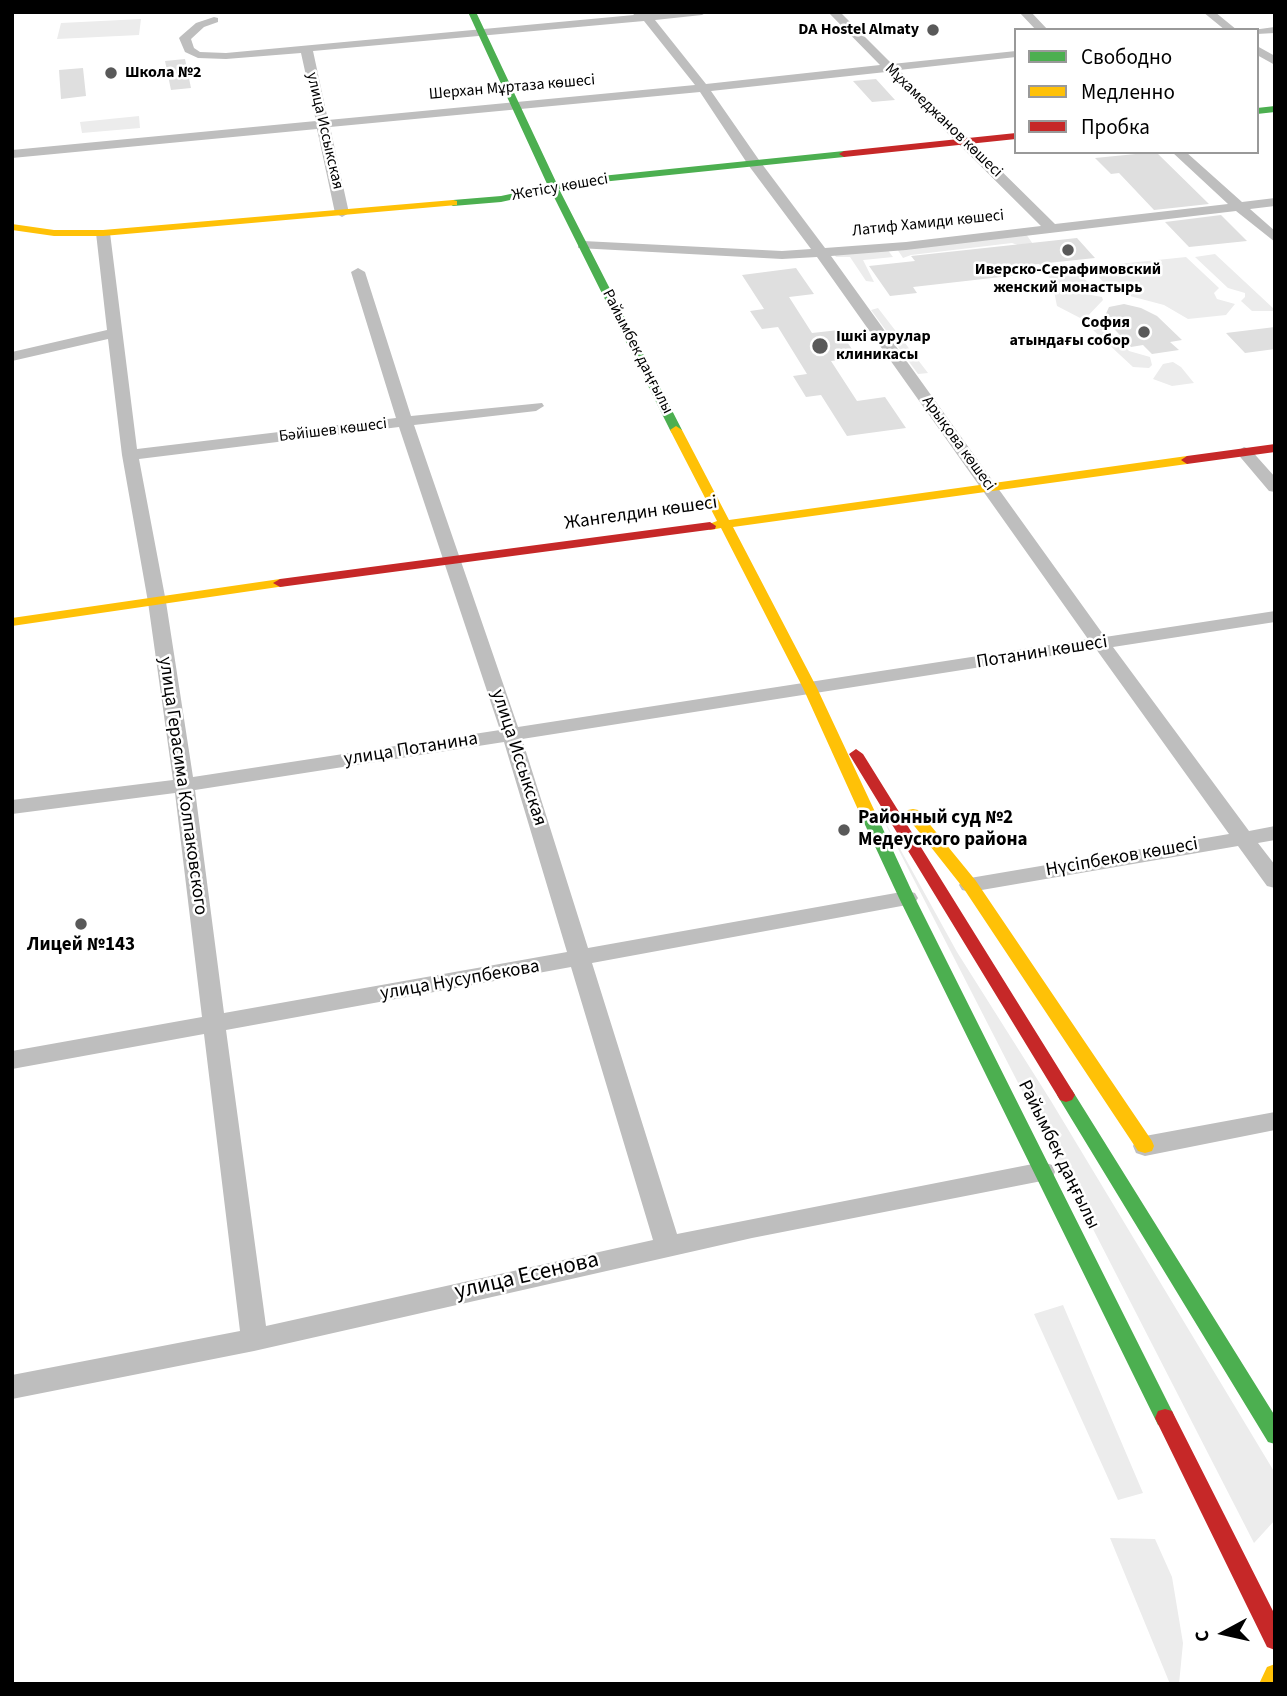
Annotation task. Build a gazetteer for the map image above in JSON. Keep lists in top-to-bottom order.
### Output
{
  "streets": {
    "main road": ["Жетісу көшесі", "Райымбек даңғылы", "Жангелдин көшесі"],
    "street": [
      "Шерхан Мұртаза көшесі",
      "Мұхамеджанов көшесі",
      "улица Иссыкская",
      "Латиф Хамиди көшесі",
      "Бәйішев көшесі",
      "Арықова көшесі",
      "Потанин көшесі",
      "улица Потанина",
      "улица Герасима Колпаковского",
      "Нүсіпбеков көшесі",
      "улица Нусупбекова",
      "улица Есенова"
    ]
  },
  "crossings": [
    ["Шерхан Мұртаза көшесі", "Мұхамеджанов көшесі"],
    ["Шерхан Мұртаза көшесі", "улица Иссыкская"],
    ["Шерхан Мұртаза көшесі", "Райымбек даңғылы"],
    ["Шерхан Мұртаза көшесі", "Арықова көшесі"],
    ["Мұхамеджанов көшесі", "Жетісу көшесі"],
    ["Мұхамеджанов көшесі", "Латиф Хамиди көшесі"],
    ["улица Иссыкская", "Жетісу көшесі"],
    ["улица Иссыкская", "Бәйішев көшесі"],
    ["улица Иссыкская", "Жангелдин көшесі"],
    ["улица Иссыкская", "улица Потанина"],
    ["улица Иссыкская", "улица Нусупбекова"],
    ["улица Иссыкская", "улица Есенова"],
    ["Жетісу көшесі", "Райымбек даңғылы"],
    ["Жетісу көшесі", "Арықова көшесі"],
    ["Жетісу көшесі", "улица Герасима Колпаковского"],
    ["Латиф Хамиди көшесі", "Райымбек даңғылы"],
    ["Латиф Хамиди көшесі", "Арықова көшесі"],
    ["Райымбек даңғылы", "Жангелдин көшесі"],
    ["Райымбек даңғылы", "Потанин көшесі"],
    ["Райымбек даңғылы", "улица Потанина"],
    ["Райымбек даңғылы", "Нүсіпбеков көшесі"],
    ["Райымбек даңғылы", "улица Нусупбекова"],
    ["Райымбек даңғылы", "улица Есенова"],
    ["Бәйішев көшесі", "улица Герасима Колпаковского"],
    ["Арықова көшесі", "Жангелдин көшесі"],
    ["Арықова көшесі", "Потанин көшесі"],
    ["Арықова көшесі", "Нүсіпбеков көшесі"],
    ["Жангелдин көшесі", "улица Герасима Колпаковского"],
    ["Потанин көшесі", "улица Потанина"],
    ["улица Потанина", "улица Герасима Колпаковского"],
    ["улица Герасима Колпаковского", "улица Нусупбекова"],
    ["улица Герасима Колпаковского", "улица Есенова"]
  ],
  "places": [
    "DA Hostel Almaty",
    "Школа №2",
    "Иверско-Серафимовский женский монастырь",
    "София атындағы собор",
    "Ішкі аурулар клиникасы",
    "Районный суд №2 Медеуского района",
    "Лицей №143"
  ],
  "legend": ["Свободно", "Медленно", "Пробка"],
  "north": "left"
}
